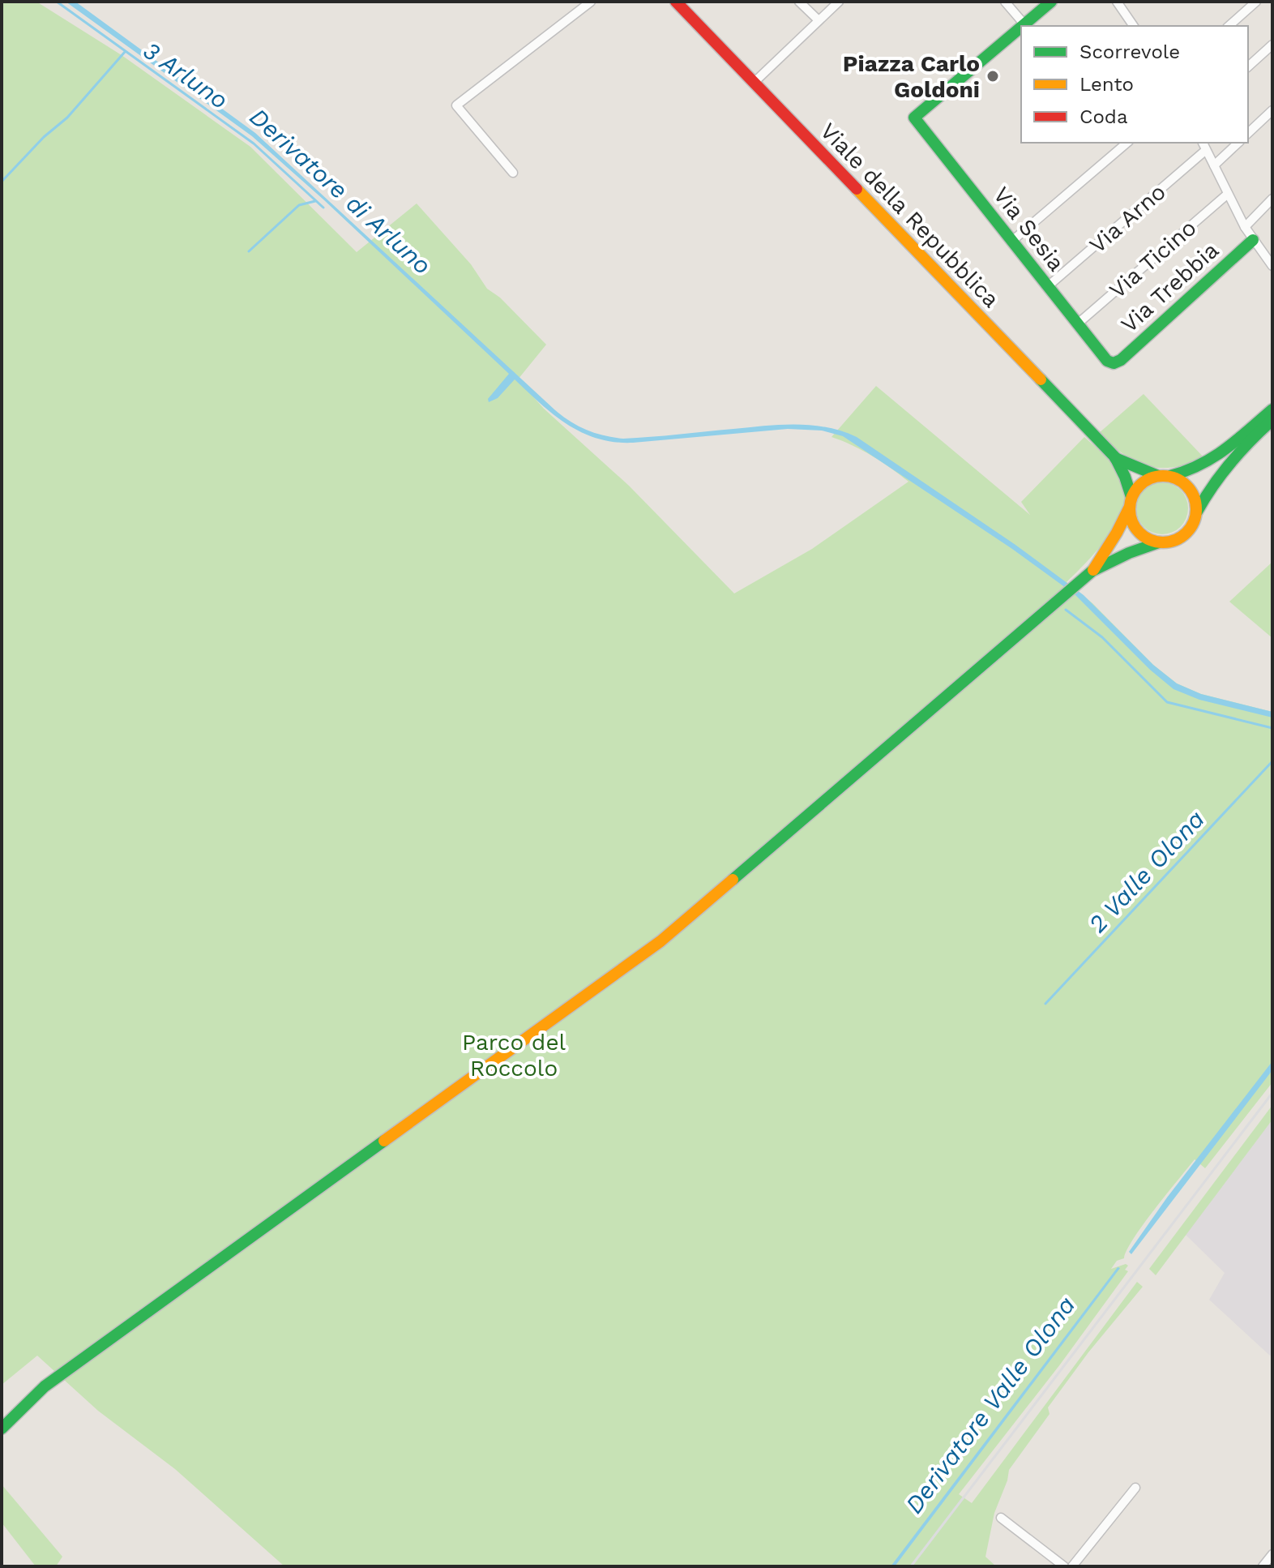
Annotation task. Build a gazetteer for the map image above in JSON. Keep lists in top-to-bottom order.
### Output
{
  "streets": {
    "main road": ["Viale della Repubblica", "Via Sesia", "Via Trebbia"],
    "street": ["Via Arno", "Via Ticino"]
  },
  "crossings": [
    ["Via Arno", "Via Sesia"],
    ["Via Sesia", "Via Ticino"],
    ["Via Sesia", "Via Trebbia"]
  ],
  "water": [
    "3 Arluno",
    "Derivatore di Arluno",
    "2 Valle Olona",
    "Derivatore Valle Olona"
  ],
  "parks": ["Parco del Roccolo"],
  "places": ["Piazza Carlo Goldoni"],
  "legend": ["Scorrevole", "Lento", "Coda"]
}
